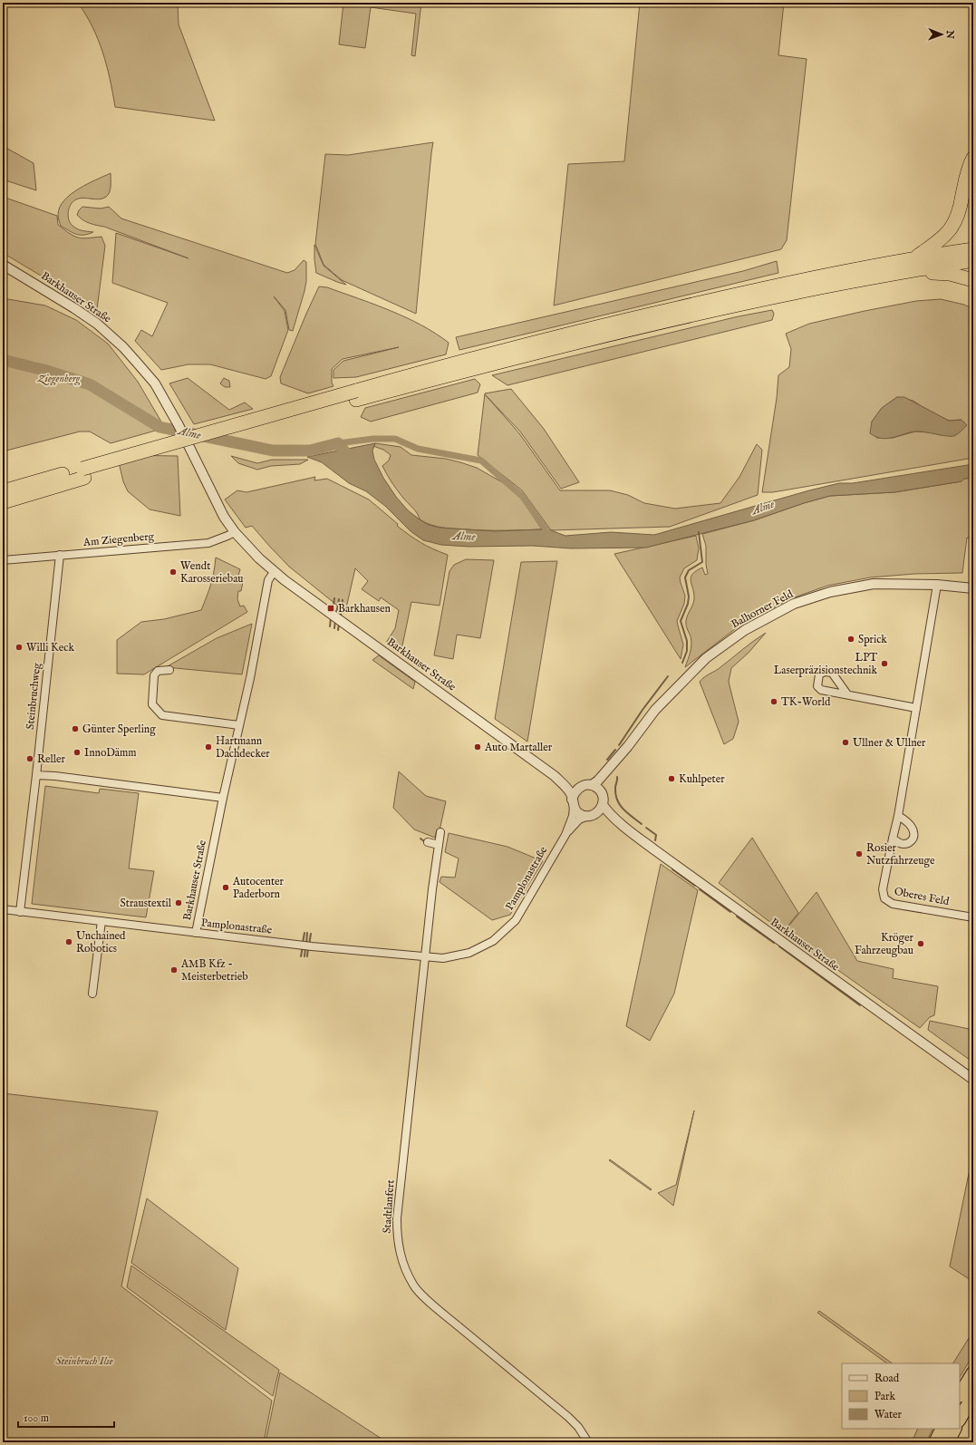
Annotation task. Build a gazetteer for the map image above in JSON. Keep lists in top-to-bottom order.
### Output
{
  "streets": {
    "street": [
      "Barkhauser Straße",
      "Am Ziegenberg",
      "Balhorner Feld",
      "Steinbruchweg",
      "Pamplonastraße",
      "Oberes Feld",
      "Stadtlanfert"
    ]
  },
  "crossings": [
    ["Barkhauser Straße", "Am Ziegenberg"],
    ["Barkhauser Straße", "Balhorner Feld"],
    ["Barkhauser Straße", "Pamplonastraße"],
    ["Am Ziegenberg", "Steinbruchweg"],
    ["Balhorner Feld", "Oberes Feld"],
    ["Steinbruchweg", "Pamplonastraße"],
    ["Pamplonastraße", "Stadtlanfert"]
  ],
  "water": ["Alme"],
  "parks": ["Ziegenberg", "Steinbruch Ilse"],
  "places": {
    "other": [
      "Wendt Karosseriebau",
      "Sprick",
      "Willi Keck",
      "LPT Laserpräzisionstechnik",
      "TK-World",
      "Günter Sperling",
      "Ullner & Ullner",
      "Hartmann Dachdecker",
      "Auto Martaller",
      "InnoDämm",
      "Reller",
      "Kuhlpeter",
      "Rosier Nutzfahrzeuge",
      "Autocenter Paderborn",
      "Straustextil",
      "Unchained Robotics",
      "Kröger Fahrzeugbau",
      "AMB Kfz - Meisterbetrieb"
    ],
    "transit": ["Barkhausen"]
  },
  "legend": ["Road", "Park", "Water"],
  "scale_bar": "100 m",
  "north": "right"
}
